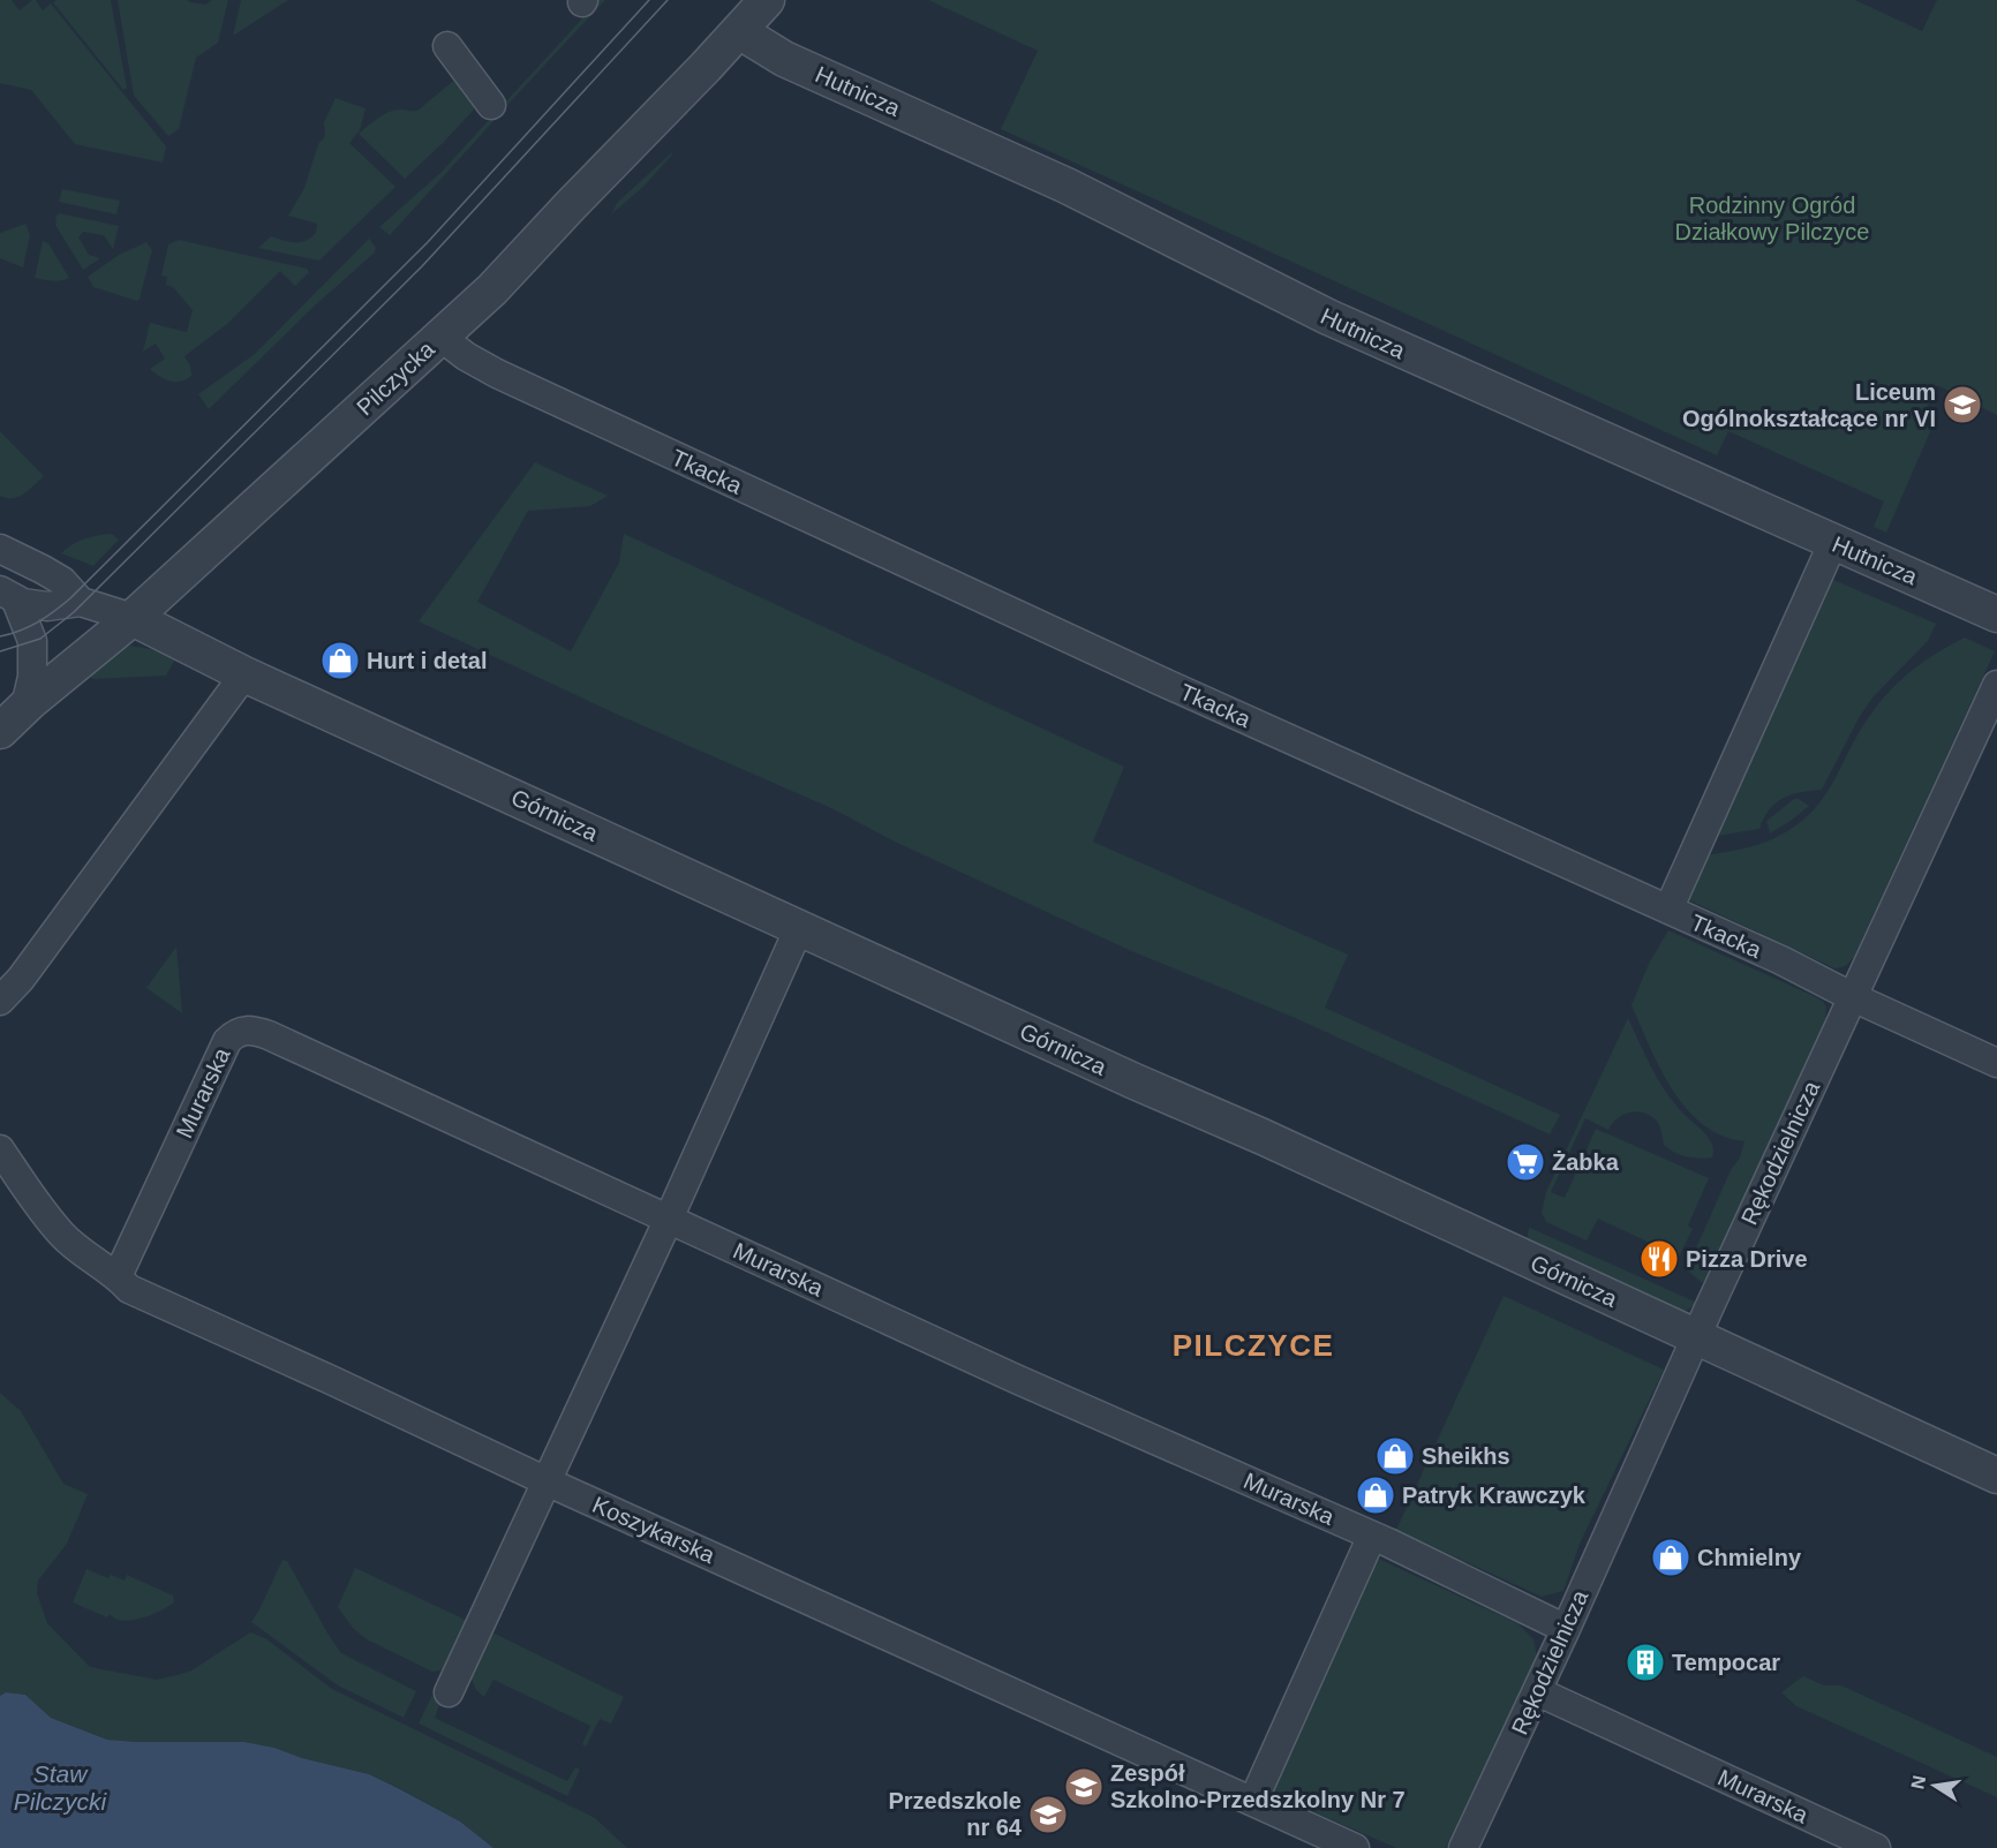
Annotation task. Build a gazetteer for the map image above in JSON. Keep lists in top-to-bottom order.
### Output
{
  "streets": {
    "street": [
      "Hutnicza",
      "Pilczycka",
      "Tkacka",
      "Górnicza",
      "Murarska",
      "Rękodzielnicza",
      "Koszykarska"
    ]
  },
  "crossings": [
    ["Hutnicza", "Pilczycka"],
    ["Pilczycka", "Tkacka"],
    ["Pilczycka", "Górnicza"],
    ["Tkacka", "Rękodzielnicza"],
    ["Górnicza", "Rękodzielnicza"],
    ["Murarska", "Rękodzielnicza"],
    ["Murarska", "Koszykarska"]
  ],
  "districts": ["PILCZYCE"],
  "water": ["Staw Pilczycki"],
  "parks": ["Rodzinny Ogród Działkowy Pilczyce"],
  "places": {
    "school or university": ["Liceum Ogólnokształcące nr VI", "Zespół Szkolno-Przedszkolny Nr 7", "Przedszkole nr 64"],
    "shop": [
      "Hurt i detal",
      "Sheikhs",
      "Patryk Krawczyk",
      "Chmielny"
    ],
    "supermarket": ["Żabka"],
    "restaurant": ["Pizza Drive"],
    "building": ["Tempocar"]
  },
  "north": "left"
}
